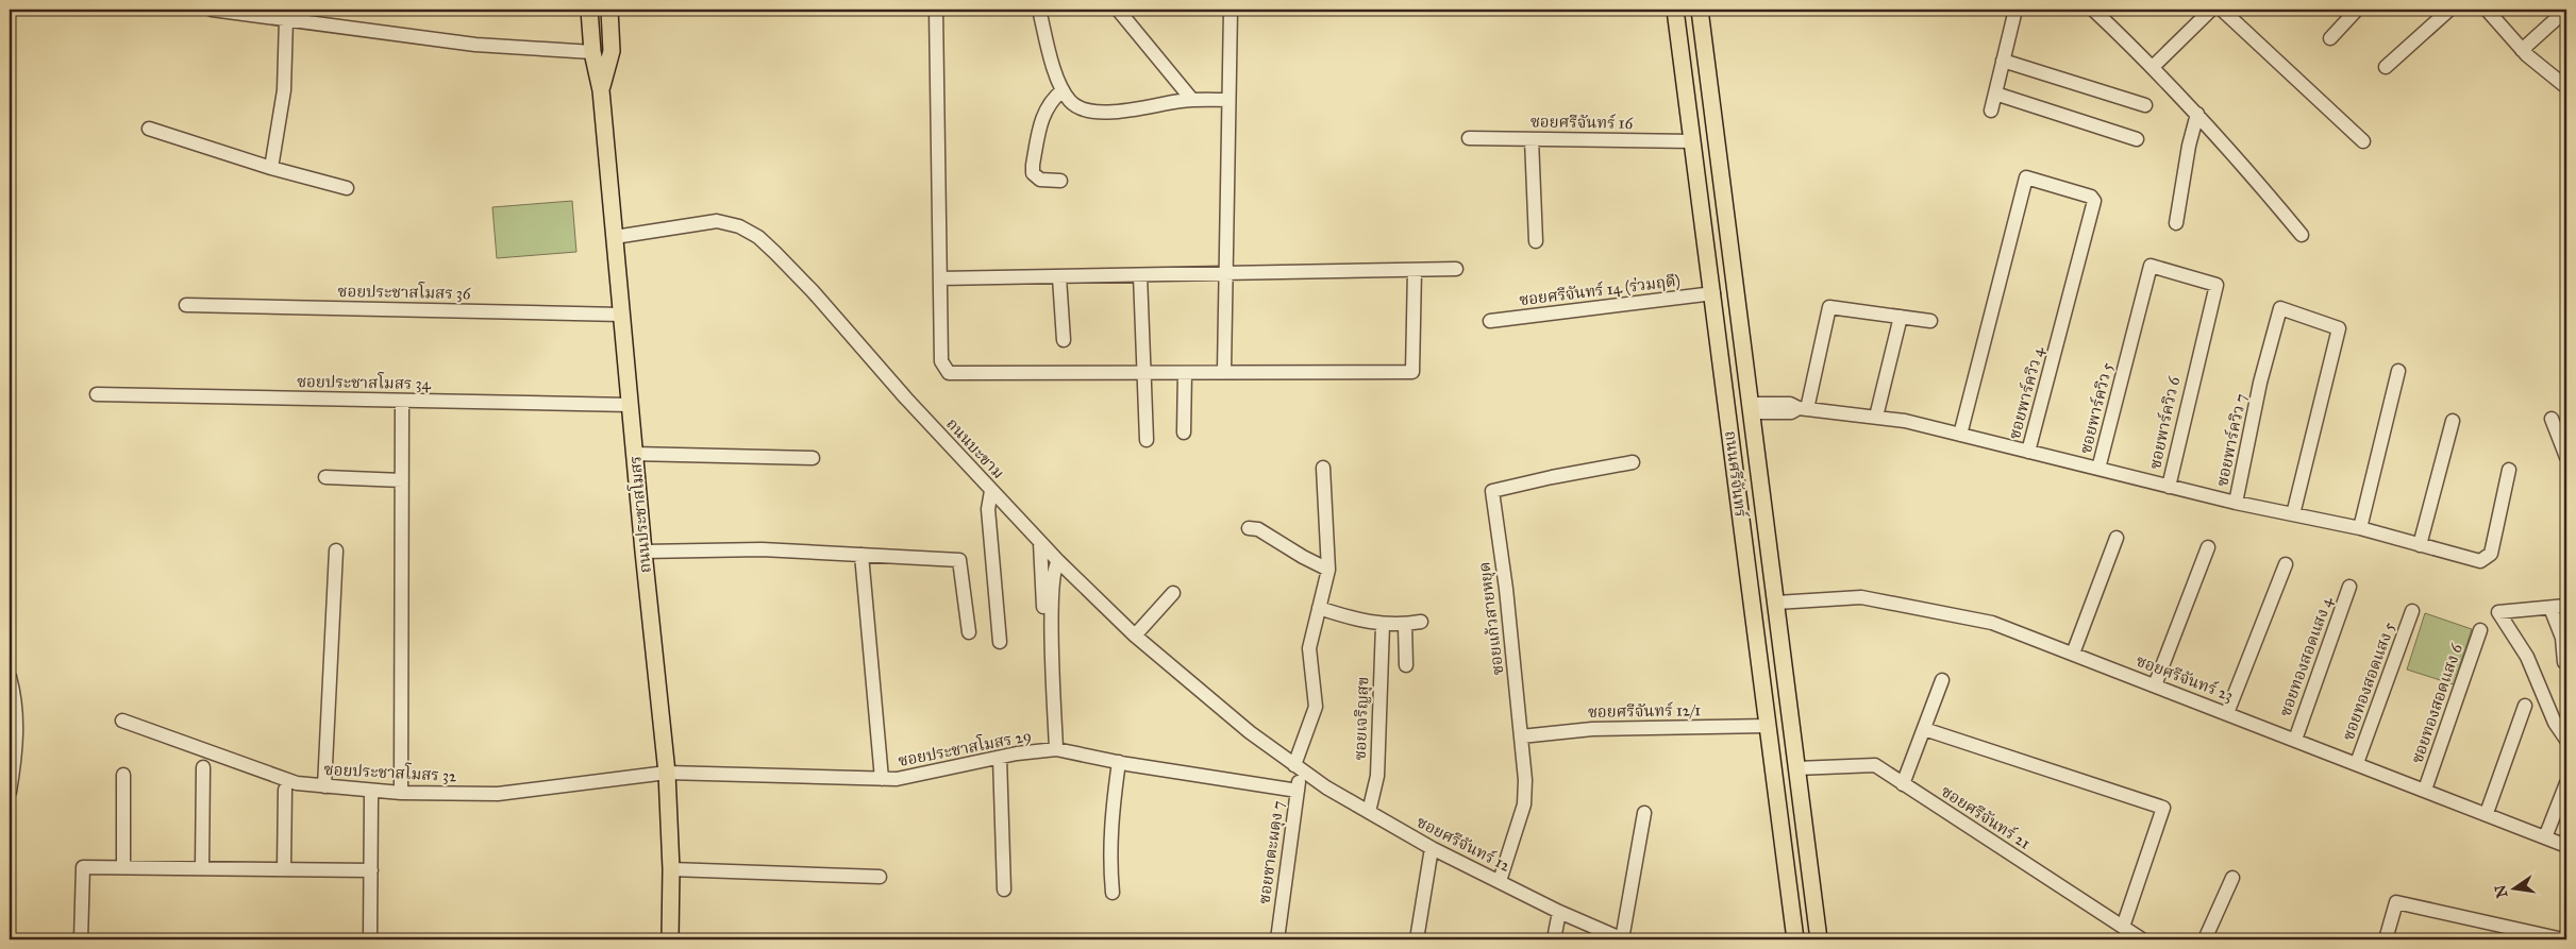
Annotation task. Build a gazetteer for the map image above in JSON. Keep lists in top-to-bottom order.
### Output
{
  "streets": {
    "main road": ["ถนนศรีจันทร์", "ถนนประชาสโมสร"],
    "street": [
      "ซอยศรีจันทร์ 16",
      "ซอยศรีจันทร์ 14 (ร่วมฤดี)",
      "ซอยประชาสโมสร 36",
      "ซอยประชาสโมสร 34",
      "ซอยพาร์ควิว 4",
      "ซอยพาร์ควิว 5",
      "ซอยพาร์ควิว 6",
      "ซอยพาร์ควิว 7",
      "ถนนบะขาม",
      "ซอยแก้วสายหยุด",
      "ซอยทองสอดแสง 4",
      "ซอยศรีจันทร์ 23",
      "ซอยทองสอดแสง 5",
      "ซอยทองสอดแสง 6",
      "ซอยศรีจันทร์ 12/1",
      "ซอยเจริญสุข",
      "ซอยประชาสโมสร 29",
      "ซอยประชาสโมสร 32",
      "ซอยศรีจันทร์ 21",
      "ซอยศรีจันทร์ 12",
      "ซอยชาตะผดุง 7"
    ]
  },
  "crossings": [
    ["ซอยศรีจันทร์ 16", "ถนนศรีจันทร์"],
    ["ซอยศรีจันทร์ 14 (ร่วมฤดี)", "ถนนศรีจันทร์"],
    ["ซอยประชาสโมสร 36", "ถนนประชาสโมสร"],
    ["ซอยประชาสโมสร 34", "ถนนประชาสโมสร"],
    ["ซอยพาร์ควิว 5", "ซอยพาร์ควิว 6"],
    ["ถนนบะขาม", "ถนนประชาสโมสร"],
    ["ถนนบะขาม", "ซอยศรีจันทร์ 12"],
    ["ถนนบะขาม", "ซอยชาตะผดุง 7"],
    ["ถนนศรีจันทร์", "ซอยศรีจันทร์ 23"],
    ["ถนนศรีจันทร์", "ซอยศรีจันทร์ 12/1"],
    ["ถนนศรีจันทร์", "ซอยศรีจันทร์ 21"],
    ["ถนนประชาสโมสร", "ซอยประชาสโมสร 29"],
    ["ถนนประชาสโมสร", "ซอยประชาสโมสร 32"],
    ["ซอยแก้วสายหยุด", "ซอยศรีจันทร์ 12/1"],
    ["ซอยแก้วสายหยุด", "ซอยศรีจันทร์ 12"],
    ["ซอยทองสอดแสง 4", "ซอยศรีจันทร์ 23"],
    ["ซอยศรีจันทร์ 23", "ซอยทองสอดแสง 5"],
    ["ซอยศรีจันทร์ 23", "ซอยทองสอดแสง 6"],
    ["ซอยเจริญสุข", "ซอยศรีจันทร์ 12"],
    ["ซอยประชาสโมสร 29", "ซอยประชาสโมสร 32"],
    ["ซอยประชาสโมสร 29", "ซอยชาตะผดุง 7"],
    ["ซอยศรีจันทร์ 12", "ซอยชาตะผดุง 7"]
  ],
  "north": "left"
}
